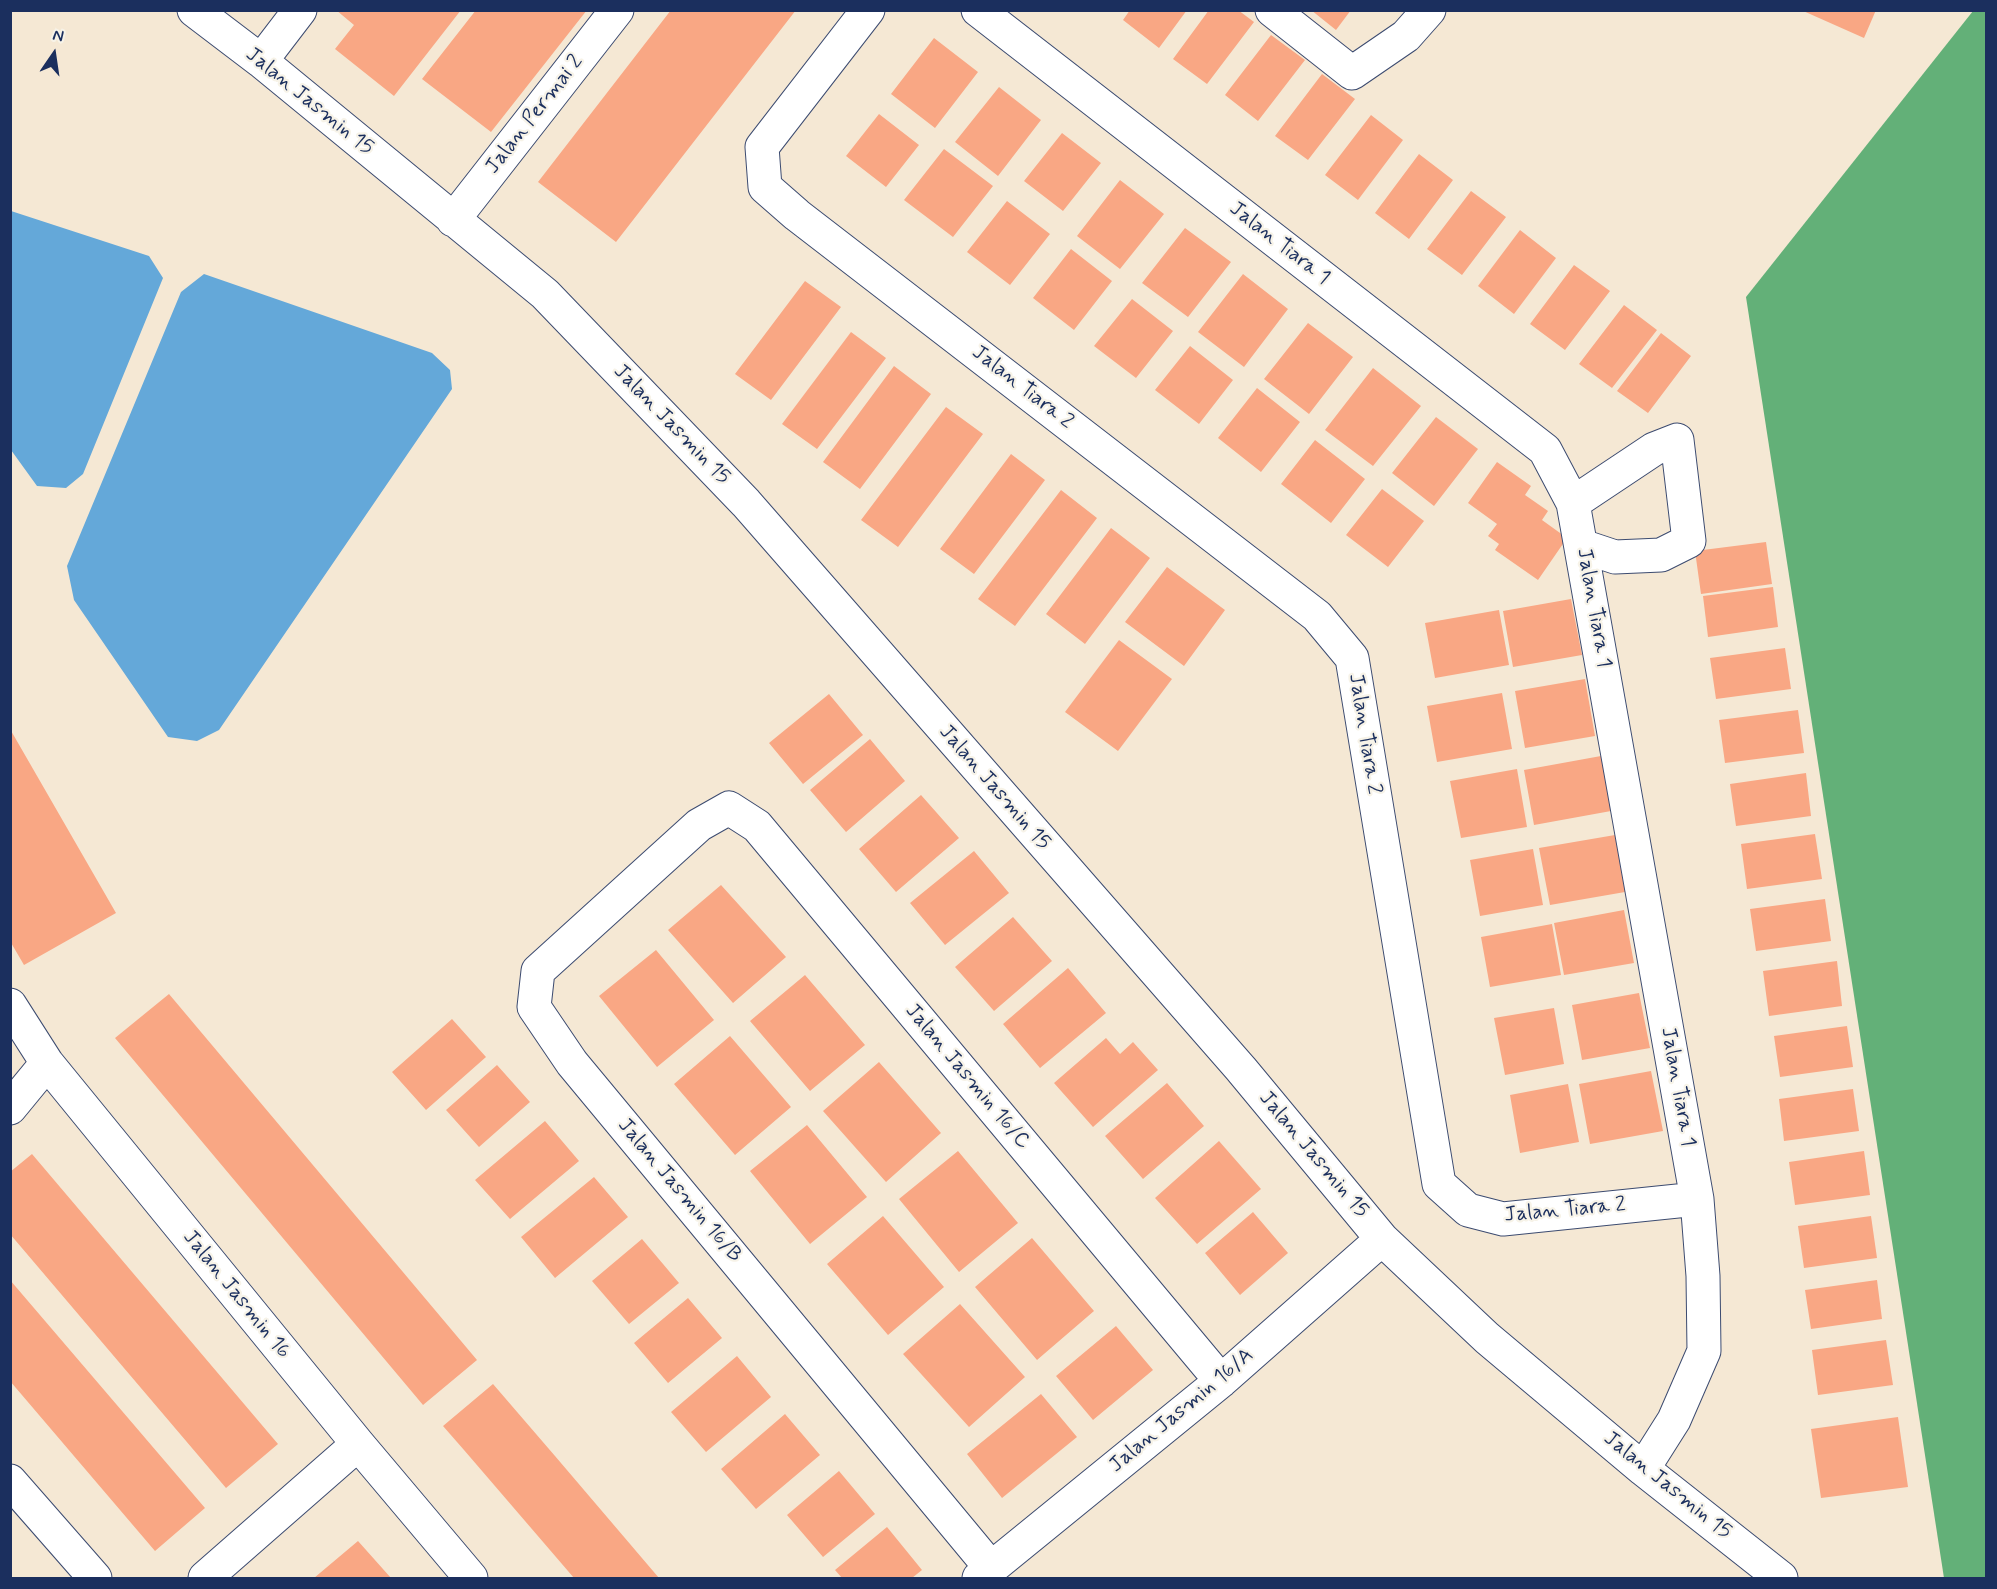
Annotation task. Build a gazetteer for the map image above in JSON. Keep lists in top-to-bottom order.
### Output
{
  "streets": {
    "street": [
      "Jalan Jasmin 15",
      "Jalan Permai 2",
      "Jalan Tiara 1",
      "Jalan Tiara 2",
      "Jalan Jasmin 16/C",
      "Jalan Jasmin 16/B",
      "Jalan Jasmin 16",
      "Jalan Jasmin 16/A"
    ]
  },
  "crossings": [
    ["Jalan Jasmin 15", "Jalan Permai 2"],
    ["Jalan Jasmin 15", "Jalan Tiara 1"],
    ["Jalan Jasmin 15", "Jalan Jasmin 16/A"],
    ["Jalan Tiara 1", "Jalan Tiara 2"],
    ["Jalan Jasmin 16/C", "Jalan Jasmin 16/B"],
    ["Jalan Jasmin 16/C", "Jalan Jasmin 16/A"],
    ["Jalan Jasmin 16/B", "Jalan Jasmin 16/A"]
  ],
  "north": "top"
}
